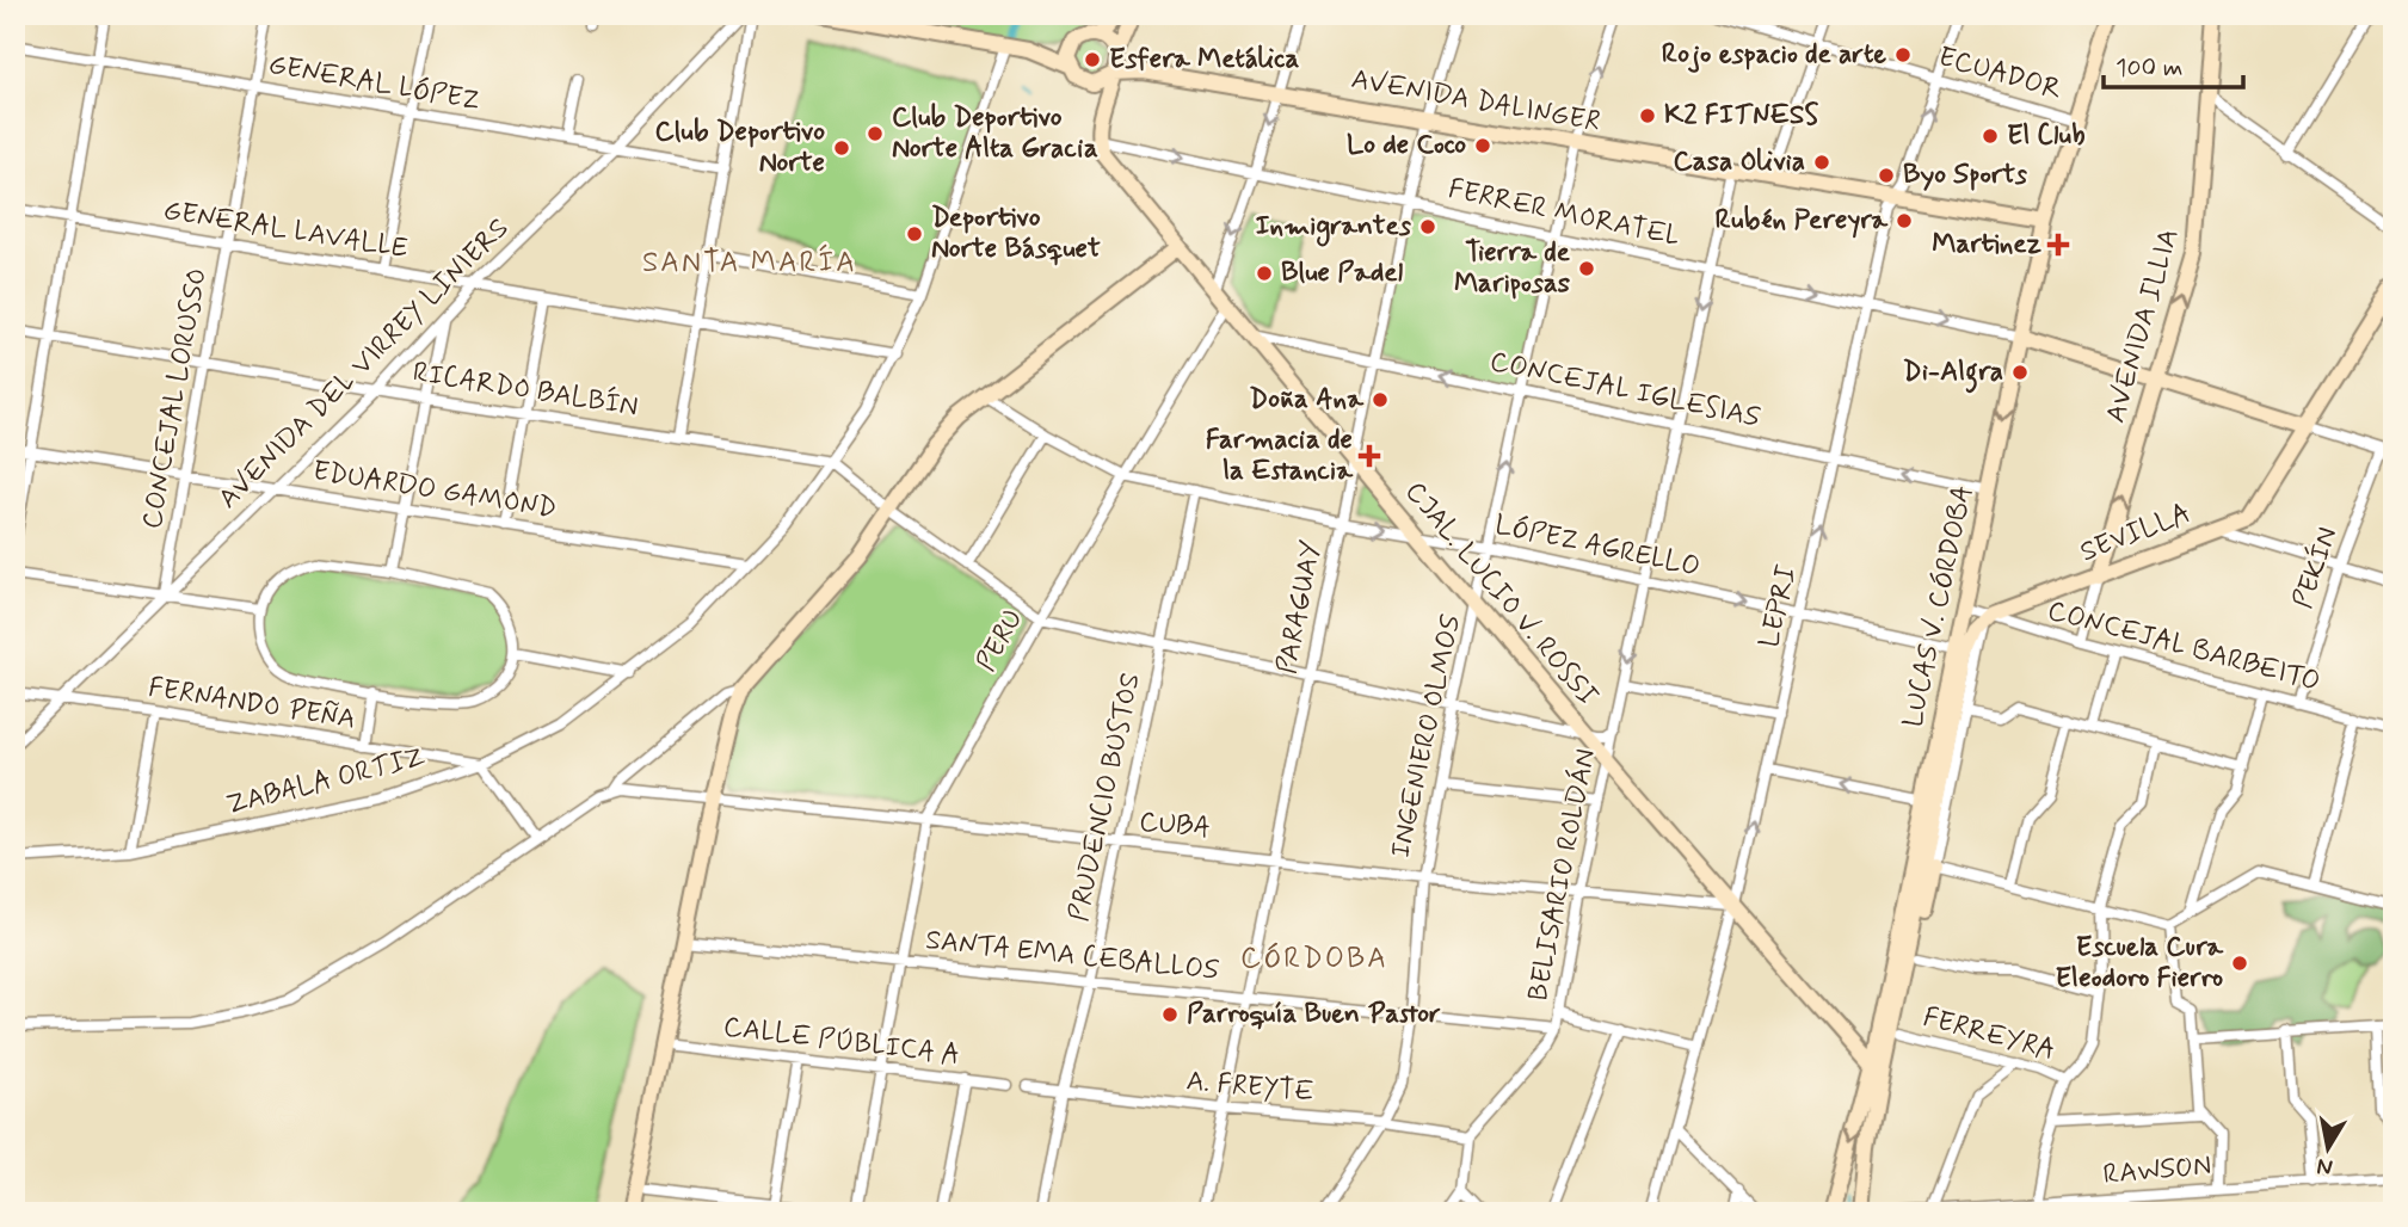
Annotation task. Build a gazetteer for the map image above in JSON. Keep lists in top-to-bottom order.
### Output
{
  "streets": {
    "street": [
      "ECUADOR",
      "GENERAL LÓPEZ",
      "AVENIDA DALINGER",
      "FERRER MORATEL",
      "GENERAL LAVALLE",
      "AVENIDA ILLIA",
      "AVENIDA DEL VIRREY LINIERS",
      "RICARDO BALBÍN",
      "CONCEJAL IGLESIAS",
      "CONCEJAL LORUSSO",
      "EDUARDO GAMOND",
      "SEVILLA",
      "LÓPEZ AGRELLO",
      "PEKÍN",
      "CJAL. LUCIO V. ROSSI",
      "LEPRI",
      "LUCAS V. CÓRDOBA",
      "PARAGUAY",
      "PERU",
      "CONCEJAL BARBEITO",
      "FERNANDO PEÑA",
      "INGENIERO OLMOS",
      "ZABALA ORTIZ",
      "PRUDENCIO BUSTOS",
      "CUBA",
      "BELISARIO ROLDÁN",
      "SANTA EMA CEBALLOS",
      "FERREYRA",
      "CALLE PÚBLICA A",
      "A. FREYTE",
      "RAWSON"
    ]
  },
  "crossings": [
    ["ECUADOR", "LEPRI"],
    ["ECUADOR", "LUCAS V. CÓRDOBA"],
    ["GENERAL LÓPEZ", "AVENIDA DEL VIRREY LINIERS"],
    ["GENERAL LÓPEZ", "CONCEJAL LORUSSO"],
    ["AVENIDA DALINGER", "CJAL. LUCIO V. ROSSI"],
    ["AVENIDA DALINGER", "LEPRI"],
    ["AVENIDA DALINGER", "LUCAS V. CÓRDOBA"],
    ["AVENIDA DALINGER", "PARAGUAY"],
    ["AVENIDA DALINGER", "INGENIERO OLMOS"],
    ["AVENIDA DALINGER", "BELISARIO ROLDÁN"],
    ["FERRER MORATEL", "CJAL. LUCIO V. ROSSI"],
    ["FERRER MORATEL", "LEPRI"],
    ["FERRER MORATEL", "LUCAS V. CÓRDOBA"],
    ["FERRER MORATEL", "PARAGUAY"],
    ["FERRER MORATEL", "INGENIERO OLMOS"],
    ["FERRER MORATEL", "BELISARIO ROLDÁN"],
    ["GENERAL LAVALLE", "AVENIDA DEL VIRREY LINIERS"],
    ["GENERAL LAVALLE", "CONCEJAL LORUSSO"],
    ["GENERAL LAVALLE", "ZABALA ORTIZ"],
    ["AVENIDA ILLIA", "SEVILLA"],
    ["AVENIDA ILLIA", "CONCEJAL BARBEITO"],
    ["AVENIDA DEL VIRREY LINIERS", "RICARDO BALBÍN"],
    ["AVENIDA DEL VIRREY LINIERS", "CONCEJAL LORUSSO"],
    ["AVENIDA DEL VIRREY LINIERS", "EDUARDO GAMOND"],
    ["AVENIDA DEL VIRREY LINIERS", "FERNANDO PEÑA"],
    ["RICARDO BALBÍN", "CONCEJAL LORUSSO"],
    ["RICARDO BALBÍN", "ZABALA ORTIZ"],
    ["CONCEJAL IGLESIAS", "CJAL. LUCIO V. ROSSI"],
    ["CONCEJAL IGLESIAS", "LEPRI"],
    ["CONCEJAL IGLESIAS", "LUCAS V. CÓRDOBA"],
    ["CONCEJAL IGLESIAS", "PARAGUAY"],
    ["CONCEJAL IGLESIAS", "INGENIERO OLMOS"],
    ["CONCEJAL IGLESIAS", "BELISARIO ROLDÁN"],
    ["CONCEJAL LORUSSO", "EDUARDO GAMOND"],
    ["EDUARDO GAMOND", "ZABALA ORTIZ"],
    ["SEVILLA", "PEKÍN"],
    ["SEVILLA", "LUCAS V. CÓRDOBA"],
    ["SEVILLA", "CONCEJAL BARBEITO"],
    ["LÓPEZ AGRELLO", "CJAL. LUCIO V. ROSSI"],
    ["LÓPEZ AGRELLO", "LEPRI"],
    ["LÓPEZ AGRELLO", "LUCAS V. CÓRDOBA"],
    ["LÓPEZ AGRELLO", "PARAGUAY"],
    ["LÓPEZ AGRELLO", "PERU"],
    ["LÓPEZ AGRELLO", "INGENIERO OLMOS"],
    ["LÓPEZ AGRELLO", "PRUDENCIO BUSTOS"],
    ["LÓPEZ AGRELLO", "BELISARIO ROLDÁN"],
    ["PEKÍN", "CONCEJAL BARBEITO"],
    ["CJAL. LUCIO V. ROSSI", "LEPRI"],
    ["CJAL. LUCIO V. ROSSI", "LUCAS V. CÓRDOBA"],
    ["CJAL. LUCIO V. ROSSI", "PARAGUAY"],
    ["CJAL. LUCIO V. ROSSI", "PERU"],
    ["CJAL. LUCIO V. ROSSI", "INGENIERO OLMOS"],
    ["CJAL. LUCIO V. ROSSI", "CUBA"],
    ["CJAL. LUCIO V. ROSSI", "BELISARIO ROLDÁN"],
    ["LEPRI", "CUBA"],
    ["LUCAS V. CÓRDOBA", "CONCEJAL BARBEITO"],
    ["LUCAS V. CÓRDOBA", "FERREYRA"],
    ["PARAGUAY", "CUBA"],
    ["PARAGUAY", "SANTA EMA CEBALLOS"],
    ["PARAGUAY", "A. FREYTE"],
    ["PERU", "CUBA"],
    ["PERU", "SANTA EMA CEBALLOS"],
    ["PERU", "CALLE PÚBLICA A"],
    ["FERNANDO PEÑA", "ZABALA ORTIZ"],
    ["INGENIERO OLMOS", "CUBA"],
    ["INGENIERO OLMOS", "SANTA EMA CEBALLOS"],
    ["INGENIERO OLMOS", "A. FREYTE"],
    ["PRUDENCIO BUSTOS", "CUBA"],
    ["PRUDENCIO BUSTOS", "SANTA EMA CEBALLOS"],
    ["PRUDENCIO BUSTOS", "A. FREYTE"],
    ["CUBA", "BELISARIO ROLDÁN"],
    ["BELISARIO ROLDÁN", "SANTA EMA CEBALLOS"],
    ["BELISARIO ROLDÁN", "A. FREYTE"]
  ],
  "one_way": ["FERRER MORATEL", "AVENIDA ILLIA", "CONCEJAL IGLESIAS"],
  "districts": ["SANTA MARÍA", "CÓRDOBA"],
  "places": {
    "other": [
      "Rojo espacio de arte",
      "Esfera Metálica",
      "K2 FITNESS",
      "Club Deportivo Norte Alta Gracia",
      "El Club",
      "Lo de Coco",
      "Club Deportivo Norte",
      "Casa Olivia",
      "Byo Sports",
      "Rubén Pereyra",
      "Inmigrantes",
      "Deportivo Norte Básquet",
      "Tierra de Mariposas",
      "Blue Padel",
      "Di-Algra",
      "Doña Ana",
      "Escuela Cura Eleodoro Fierro",
      "Parroquía Buen Pastor"
    ],
    "health": ["Martinez", "Farmacia de la Estancia"]
  },
  "scale_bar": "100 m",
  "north": "bottom"
}
